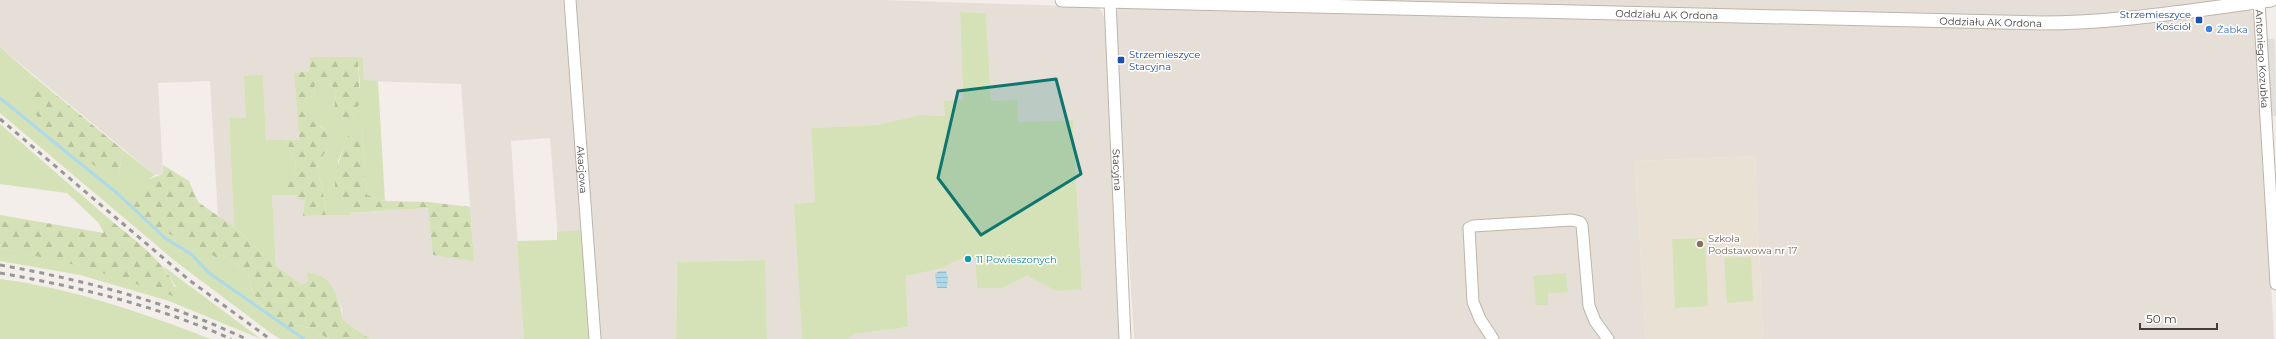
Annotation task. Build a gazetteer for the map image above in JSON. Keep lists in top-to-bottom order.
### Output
{
  "streets": {
    "street": [
      "Oddziału AK Ordona",
      "Antoniego Kozubka",
      "Akacjowa",
      "Stacyjna"
    ]
  },
  "crossings": [
    ["Oddziału AK Ordona", "Antoniego Kozubka"],
    ["Oddziału AK Ordona", "Stacyjna"]
  ],
  "places": {
    "transit": ["Strzemieszyce Kościół", "Strzemieszyce Stacyjna"],
    "other": ["Żabka", "Szkoła Podstawowa nr 17", "11 Powieszonych"]
  },
  "scale_bar": "50 m"
}
